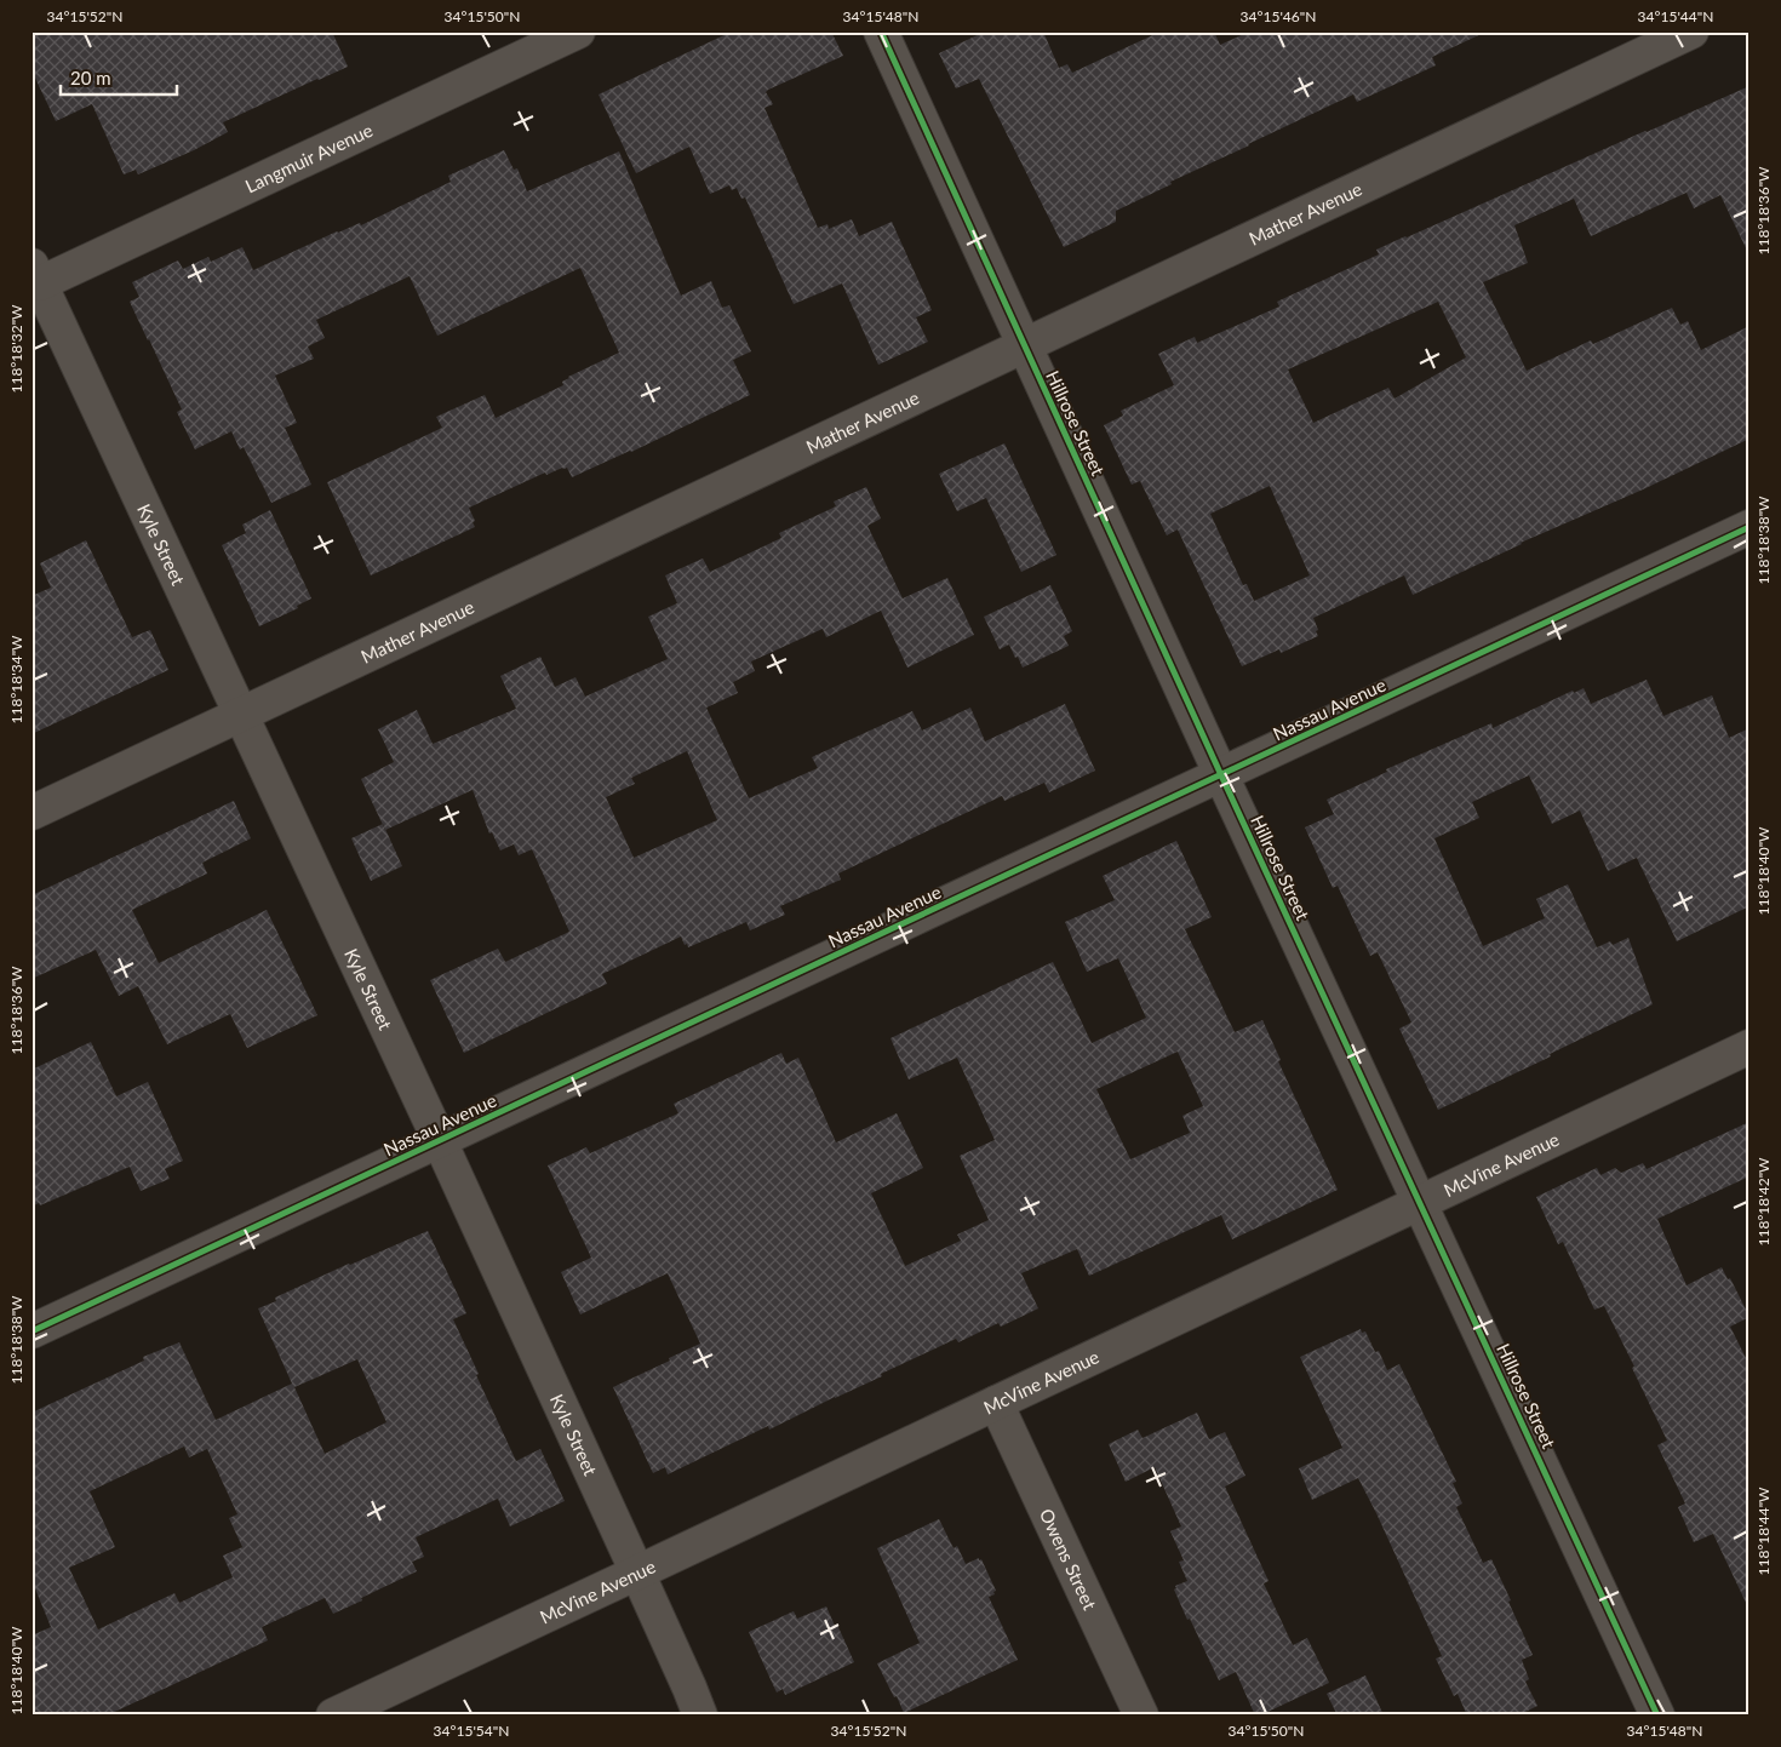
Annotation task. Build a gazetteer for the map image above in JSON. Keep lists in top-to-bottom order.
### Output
{
  "streets": {
    "street": [
      "Langmuir Avenue",
      "Mather Avenue",
      "Hillrose Street",
      "Kyle Street",
      "Nassau Avenue",
      "McVine Avenue",
      "Owens Street"
    ]
  },
  "crossings": [
    ["Langmuir Avenue", "Kyle Street"],
    ["Mather Avenue", "Hillrose Street"],
    ["Mather Avenue", "Kyle Street"],
    ["Hillrose Street", "Nassau Avenue"],
    ["Hillrose Street", "McVine Avenue"],
    ["Kyle Street", "Nassau Avenue"],
    ["Kyle Street", "McVine Avenue"],
    ["McVine Avenue", "Owens Street"]
  ],
  "scale_bar": "20 m",
  "coordinates": [
    "34°15'52\"N",
    "34°15'50\"N",
    "34°15'48\"N",
    "34°15'46\"N",
    "34°15'44\"N",
    "118°18'36\"W",
    "118°18'32\"W",
    "118°18'38\"W",
    "118°18'34\"W",
    "118°18'40\"W",
    "118°18'42\"W",
    "118°18'44\"W",
    "34°15'54\"N"
  ]
}
